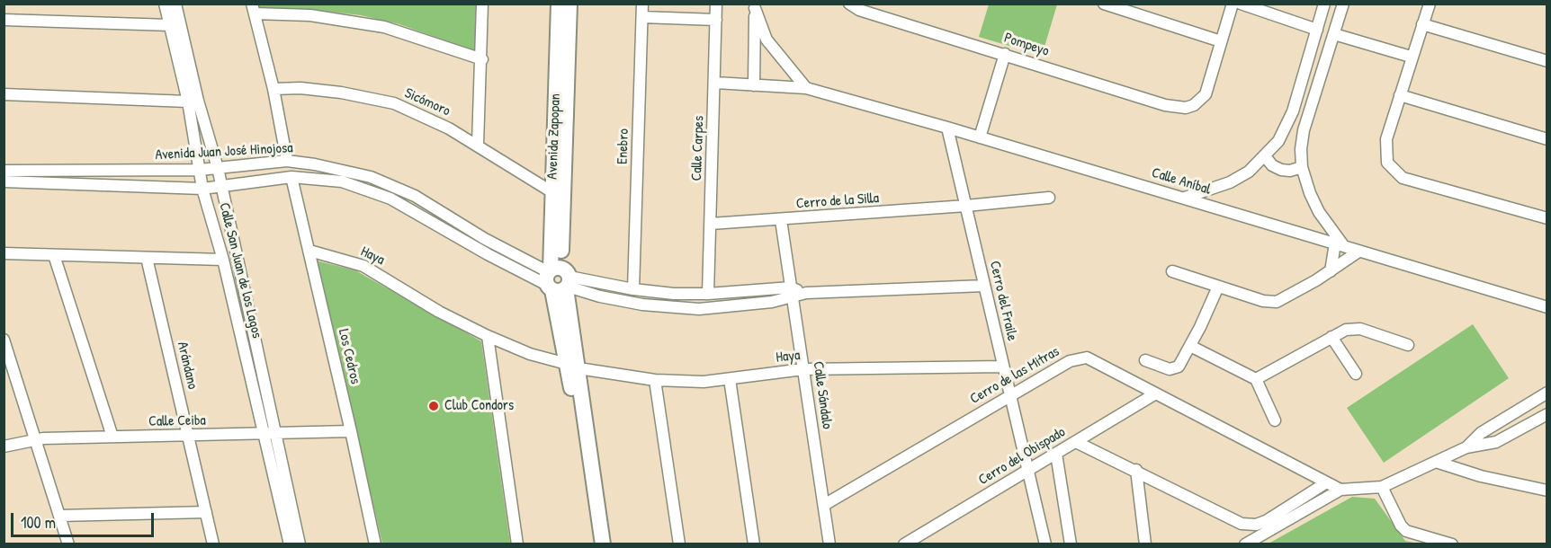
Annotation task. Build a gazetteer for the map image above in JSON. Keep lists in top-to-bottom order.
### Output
{
  "streets": {
    "street": [
      "Pompeyo",
      "Sicómoro",
      "Avenida Zapopan",
      "Enebro",
      "Calle Carpes",
      "Avenida Juan José Hinojosa",
      "Calle Aníbal",
      "Cerro de la Silla",
      "Haya",
      "Calle San Juan de los Lagos",
      "Cerro del Fraile",
      "Los Cedros",
      "Arándano",
      "Cerro de las Mitras",
      "Calle Sándalo",
      "Calle Ceiba",
      "Cerro del Obispado"
    ]
  },
  "crossings": [
    ["Sicómoro", "Avenida Zapopan"],
    ["Avenida Zapopan", "Avenida Juan José Hinojosa"],
    ["Avenida Zapopan", "Haya"],
    ["Enebro", "Avenida Juan José Hinojosa"],
    ["Calle Carpes", "Avenida Juan José Hinojosa"],
    ["Calle Carpes", "Calle Aníbal"],
    ["Calle Carpes", "Cerro de la Silla"],
    ["Avenida Juan José Hinojosa", "Calle San Juan de los Lagos"],
    ["Avenida Juan José Hinojosa", "Cerro del Fraile"],
    ["Avenida Juan José Hinojosa", "Los Cedros"],
    ["Avenida Juan José Hinojosa", "Calle Sándalo"],
    ["Calle Aníbal", "Cerro del Fraile"],
    ["Cerro de la Silla", "Cerro del Fraile"],
    ["Cerro de la Silla", "Calle Sándalo"],
    ["Haya", "Cerro del Fraile"],
    ["Haya", "Los Cedros"],
    ["Haya", "Calle Sándalo"],
    ["Calle San Juan de los Lagos", "Calle Ceiba"],
    ["Cerro del Fraile", "Cerro de las Mitras"],
    ["Cerro del Fraile", "Cerro del Obispado"],
    ["Los Cedros", "Calle Ceiba"],
    ["Arándano", "Calle Ceiba"],
    ["Cerro de las Mitras", "Calle Sándalo"],
    ["Cerro de las Mitras", "Cerro del Obispado"]
  ],
  "places": ["Club Condors"],
  "scale_bar": "100 m"
}
